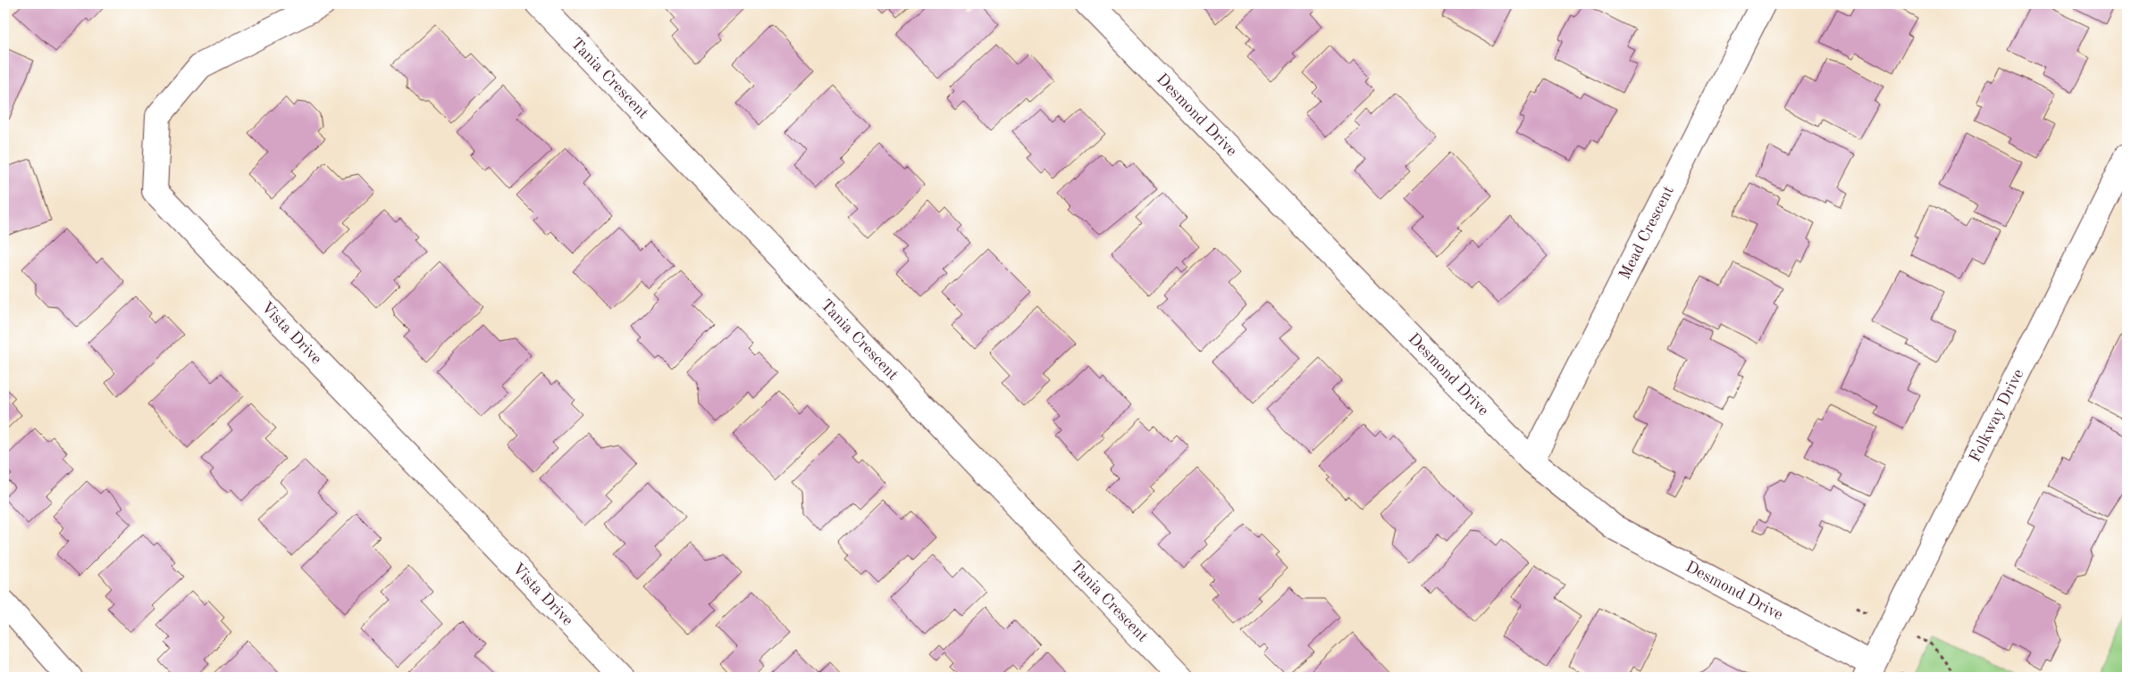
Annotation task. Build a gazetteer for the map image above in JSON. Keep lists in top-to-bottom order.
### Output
{
  "streets": {
    "street": [
      "Tania Crescent",
      "Desmond Drive",
      "Mead Crescent",
      "Vista Drive",
      "Folkway Drive"
    ]
  },
  "crossings": [
    ["Desmond Drive", "Mead Crescent"],
    ["Desmond Drive", "Folkway Drive"]
  ]
}
